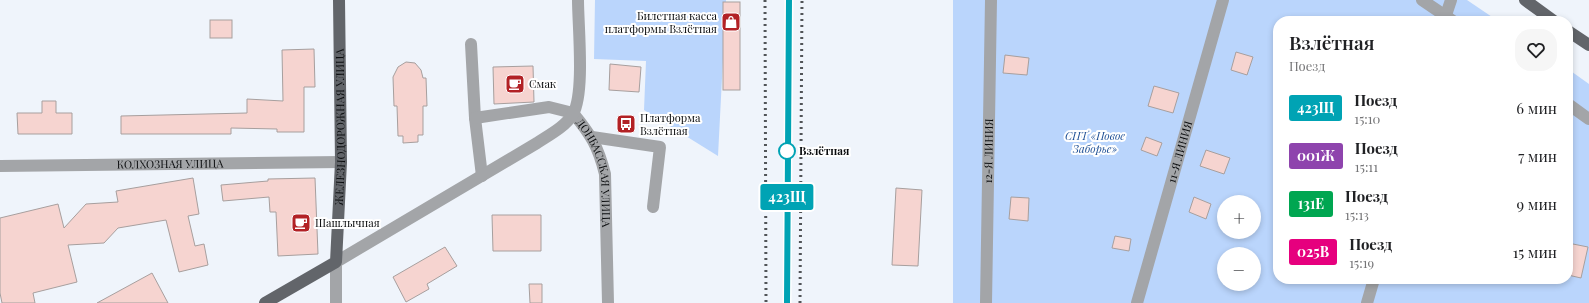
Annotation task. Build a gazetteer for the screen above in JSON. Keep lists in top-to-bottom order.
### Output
{
  "streets": {
    "main road": ["ЖЕЛЕЗНОДОРОЖНАЯ УЛИЦА"],
    "street": [
      "12-Я ЛИНИЯ",
      "11-Я ЛИНИЯ",
      "КОЛХОЗНАЯ УЛИЦА",
      "ДОНБАССКАЯ УЛИЦА"
    ]
  },
  "crossings": [
    ["ЖЕЛЕЗНОДОРОЖНАЯ УЛИЦА", "КОЛХОЗНАЯ УЛИЦА"]
  ],
  "parks": ["СНТ «Новое Заборье»"],
  "places": {
    "shop": ["Билетная касса платформы Взлётная"],
    "cafe": ["Смак", "Шашлычная"],
    "bus stop": ["Платформа Взлётная"],
    "other": ["Взлётная"]
  },
  "page": {
    "on_map": "423Щ",
    "heading": ["Взлётная", "Поезд"],
    "list": [
      {
        "mark": "423Щ",
        "name": "Поезд",
        "note": "15:10",
        "value": "6 мин"
      },
      {
        "mark": "001Ж",
        "name": "Поезд",
        "note": "15:11",
        "value": "7 мин"
      },
      {
        "mark": "131Е",
        "name": "Поезд",
        "note": "15:13",
        "value": "9 мин"
      },
      {
        "mark": "025В",
        "name": "Поезд",
        "note": "15:19",
        "value": "15 мин"
      }
    ],
    "map_buttons": ["+", "−"]
  }
}
